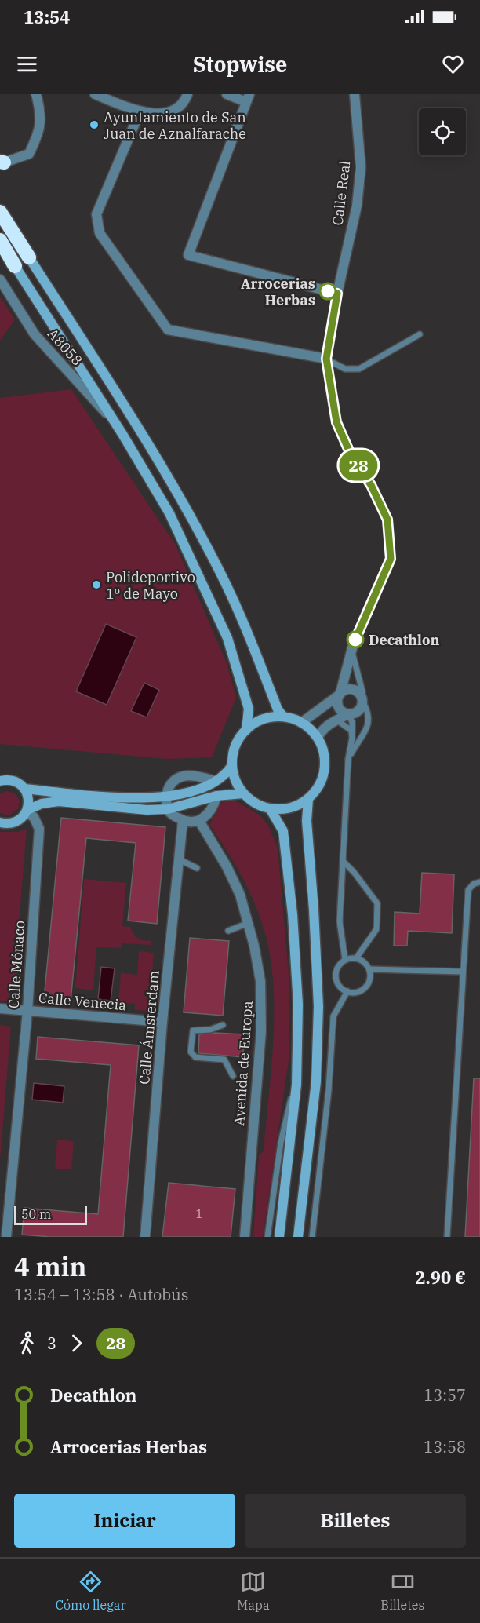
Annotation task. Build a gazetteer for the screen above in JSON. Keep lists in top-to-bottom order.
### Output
{
  "streets": {
    "street": [
      "Calle Real",
      "A8058",
      "Calle Mónaco",
      "Calle Venecia",
      "Calle Ámsterdam",
      "Avenida de Europa"
    ]
  },
  "crossings": [
    ["Calle Mónaco", "Calle Venecia"],
    ["Calle Venecia", "Calle Ámsterdam"]
  ],
  "places": [
    "Ayuntamiento de San Juan de Aznalfarache",
    "Arrocerias Herbas",
    "Polideportivo 1º de Mayo",
    "Decathlon"
  ],
  "lines": ["bus line 28"],
  "house_numbers": ["1"],
  "scale_bar": "50 m",
  "page": {
    "status": "13:54",
    "header": "Stopwise",
    "on_map": "28",
    "scale": "50 m",
    "heading": ["4 min", "13:54 – 13:58 · Autobús", "2.90 €"],
    "legs": ["3", "28"],
    "list": [
      {
        "name": "Decathlon",
        "value": "13:57"
      },
      {
        "name": "Arrocerias Herbas",
        "value": "13:58"
      }
    ],
    "buttons": ["Iniciar", "Billetes"],
    "tabs": ["Cómo llegar", "Mapa", "Billetes"]
  }
}
